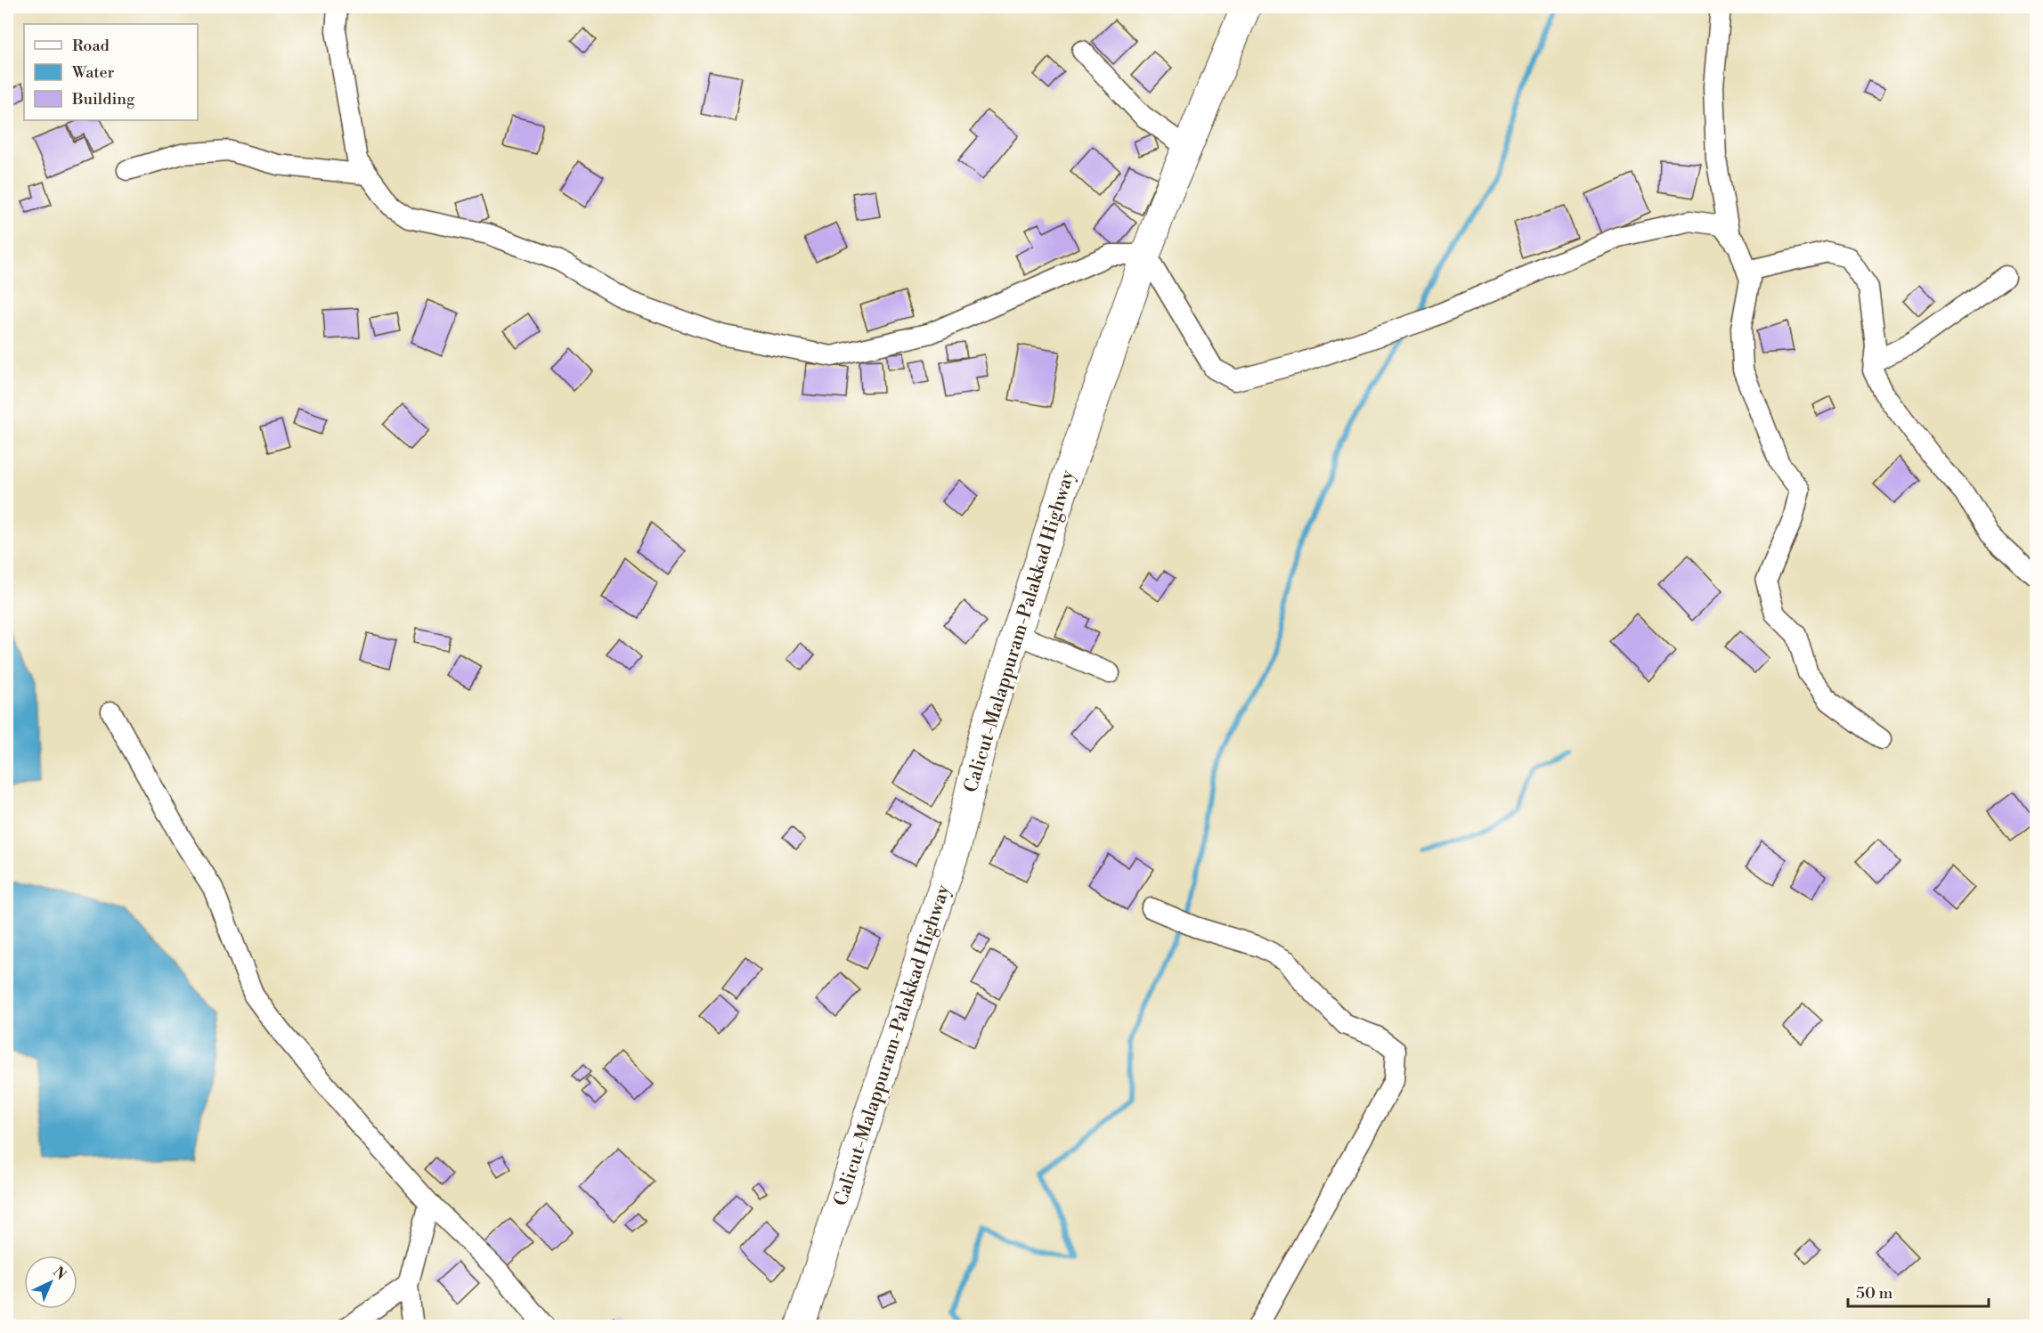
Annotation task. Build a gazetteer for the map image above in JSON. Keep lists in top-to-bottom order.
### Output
{
  "streets": {
    "highway": ["Calicut-Malappuram-Palakkad Highway"]
  },
  "legend": ["Road", "Water", "Building"],
  "scale_bar": "50 m",
  "north": "top right"
}
